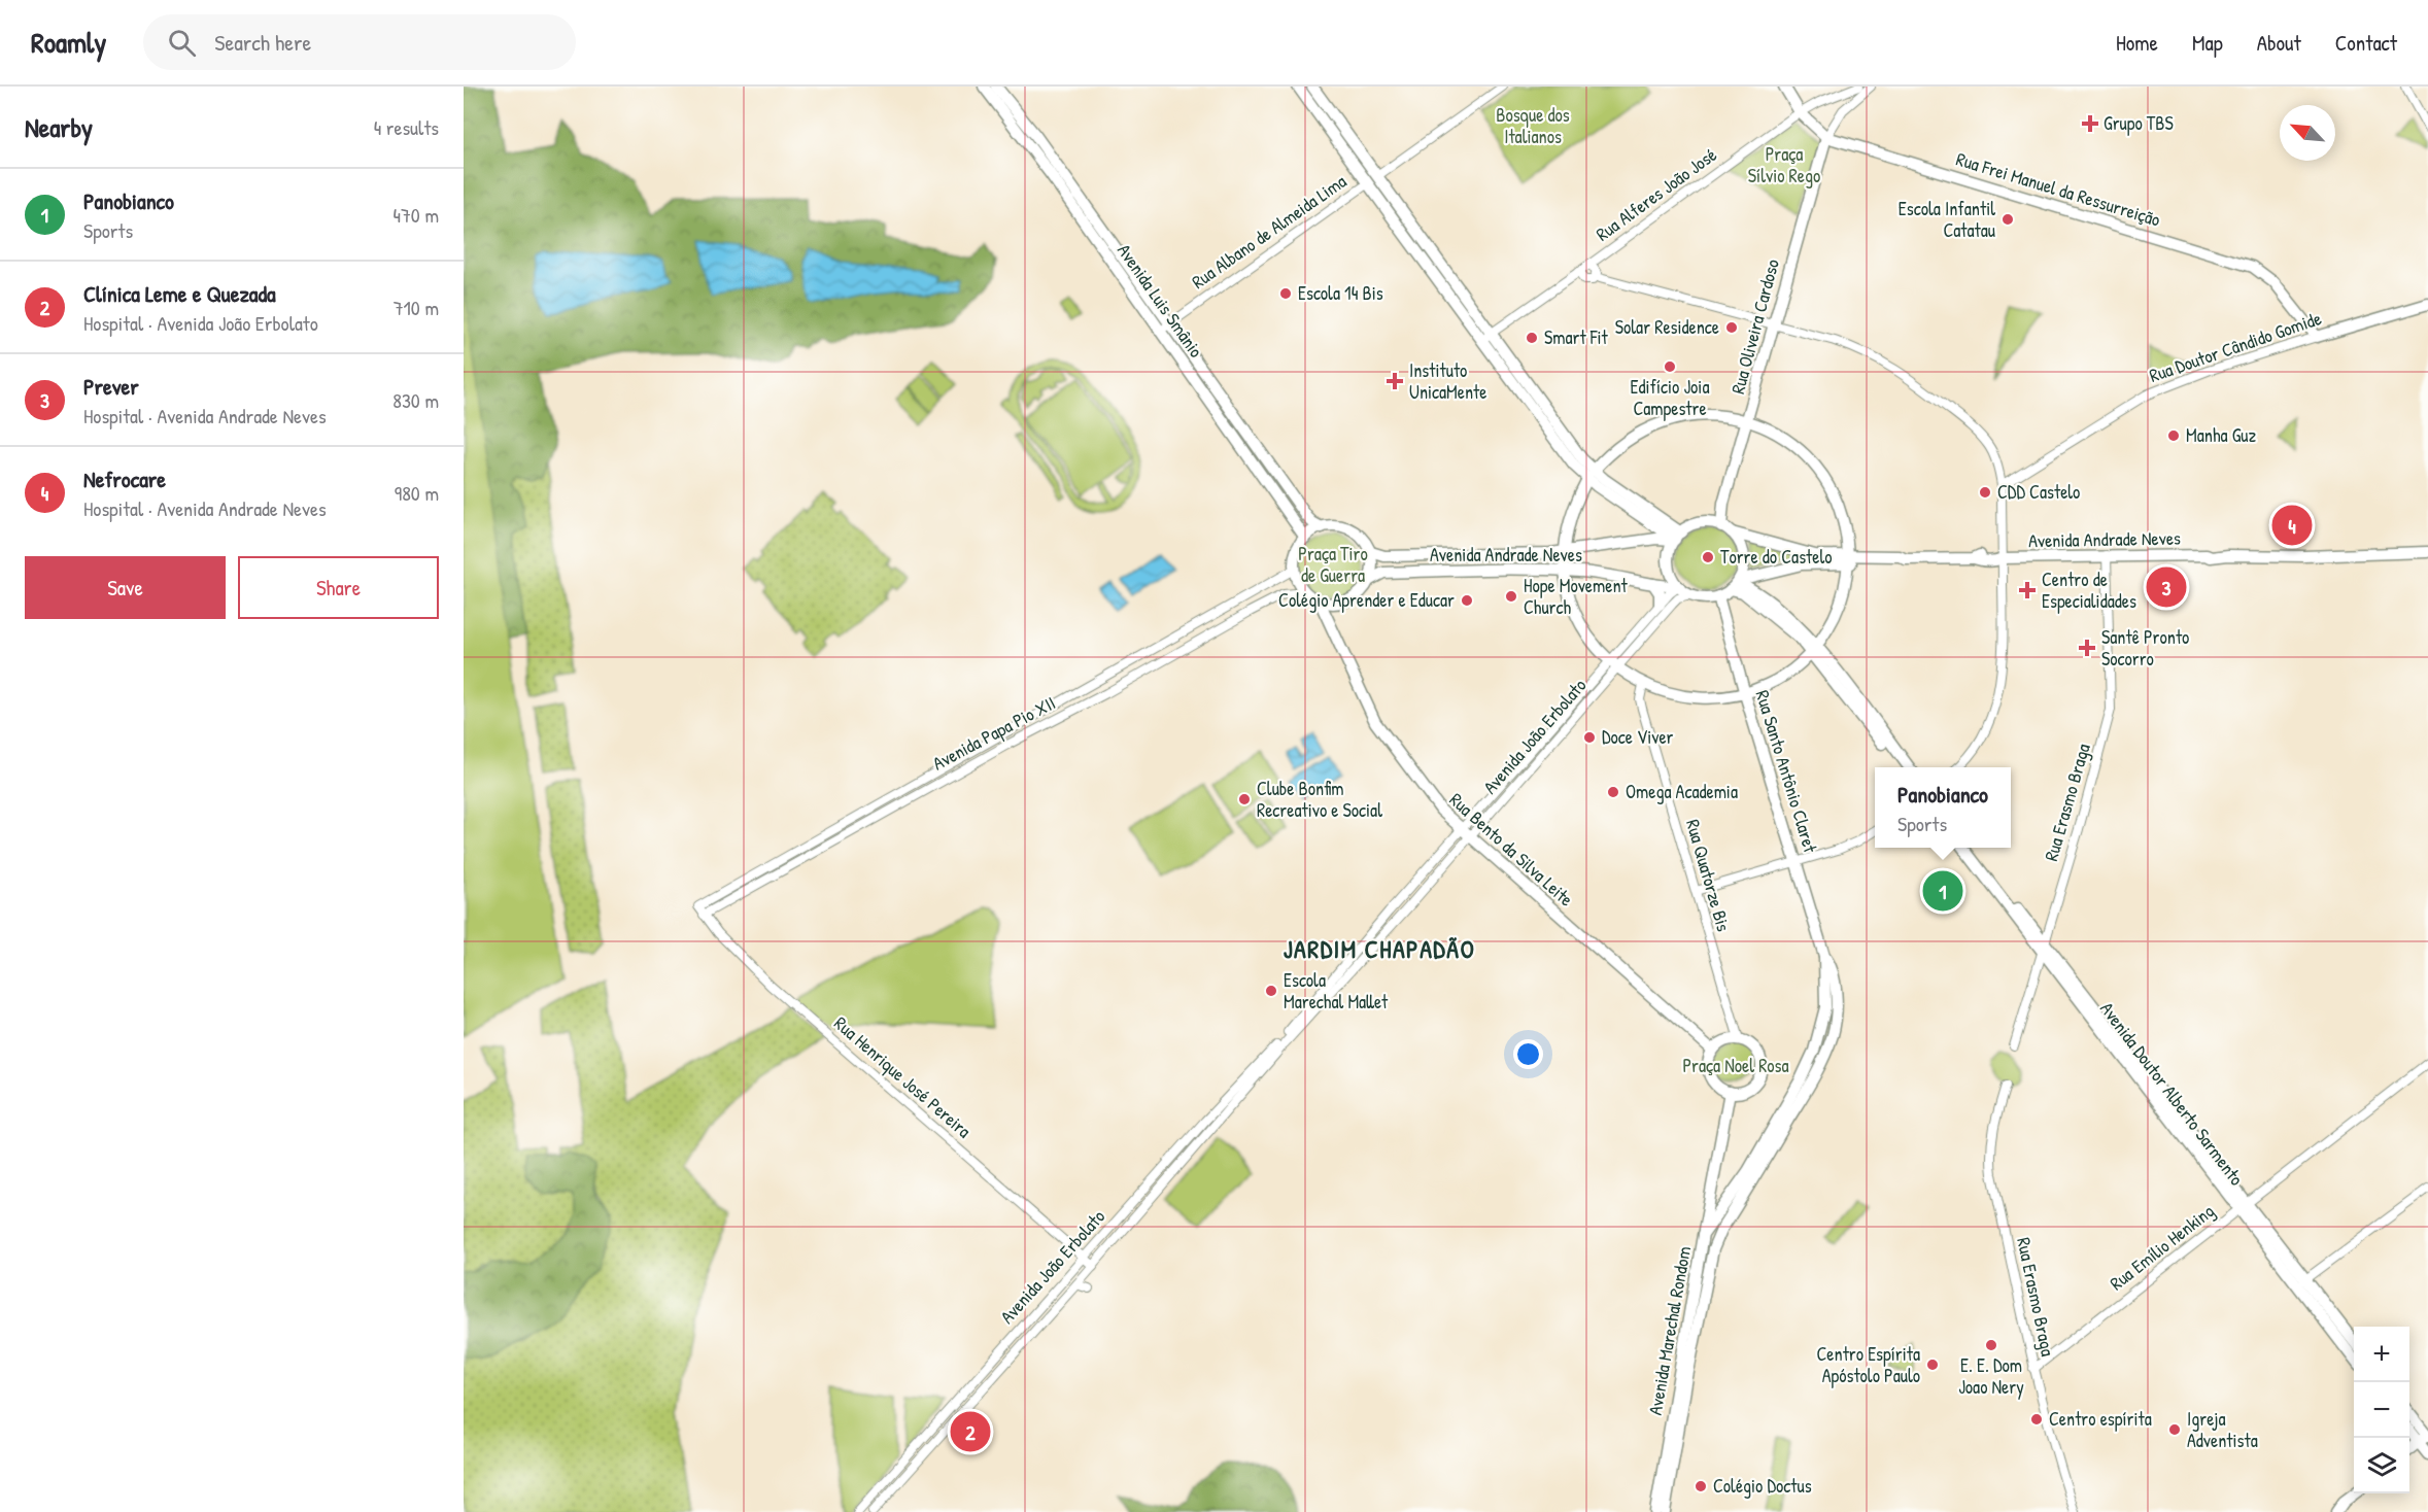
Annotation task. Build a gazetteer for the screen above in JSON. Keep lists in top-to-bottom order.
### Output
{
  "streets": {
    "main road": [
      "Rua Frei Manuel da Ressurreição",
      "Avenida Luis Smânio",
      "Rua Oliveira Cardoso",
      "Rua Doutor Cândido Gomide",
      "Avenida Andrade Neves",
      "Rua Santo Antônio Claret",
      "Rua Bento da Silva Leite",
      "Avenida Doutor Alberto Sarmento",
      "Avenida Marechal Rondom"
    ],
    "street": [
      "Rua Alferes João José",
      "Rua Albano de Almeida Lima",
      "Avenida Papa Pio XII",
      "Avenida João Erbolato",
      "Rua Erasmo Braga",
      "Rua Quatorze Bis",
      "Rua Henrique José Pereira",
      "Rua Emílio Henking"
    ]
  },
  "crossings": [
    ["Rua Frei Manuel da Ressurreição", "Rua Alferes João José"],
    ["Rua Frei Manuel da Ressurreição", "Rua Oliveira Cardoso"],
    ["Rua Frei Manuel da Ressurreição", "Rua Doutor Cândido Gomide"],
    ["Rua Albano de Almeida Lima", "Avenida Luis Smânio"],
    ["Avenida Luis Smânio", "Avenida Andrade Neves"],
    ["Avenida Luis Smânio", "Avenida Papa Pio XII"],
    ["Avenida Luis Smânio", "Rua Bento da Silva Leite"],
    ["Rua Oliveira Cardoso", "Avenida Andrade Neves"],
    ["Rua Oliveira Cardoso", "Avenida João Erbolato"],
    ["Rua Oliveira Cardoso", "Rua Santo Antônio Claret"],
    ["Avenida Andrade Neves", "Avenida Papa Pio XII"],
    ["Avenida Andrade Neves", "Avenida João Erbolato"],
    ["Avenida Andrade Neves", "Rua Santo Antônio Claret"],
    ["Avenida Andrade Neves", "Rua Erasmo Braga"],
    ["Avenida Andrade Neves", "Rua Bento da Silva Leite"],
    ["Avenida Papa Pio XII", "Rua Bento da Silva Leite"],
    ["Avenida Papa Pio XII", "Rua Henrique José Pereira"],
    ["Avenida João Erbolato", "Rua Santo Antônio Claret"],
    ["Avenida João Erbolato", "Rua Bento da Silva Leite"],
    ["Avenida João Erbolato", "Rua Henrique José Pereira"],
    ["Rua Santo Antônio Claret", "Avenida Marechal Rondom"],
    ["Rua Erasmo Braga", "Avenida Doutor Alberto Sarmento"],
    ["Rua Erasmo Braga", "Rua Emílio Henking"],
    ["Rua Bento da Silva Leite", "Rua Quatorze Bis"],
    ["Avenida Doutor Alberto Sarmento", "Rua Emílio Henking"]
  ],
  "districts": ["JARDIM CHAPADÃO"],
  "parks": [
    "Bosque dos Italianos",
    "Praça Sílvio Rego",
    "Praça Tiro de Guerra",
    "Praça Noel Rosa"
  ],
  "places": {
    "health": [
      "Grupo TBS",
      "Instituto UnicaMente",
      "Centro de Especialidades",
      "Santê Pronto Socorro"
    ],
    "other": [
      "Escola Infantil Catatau",
      "Escola 14 Bis",
      "Solar Residence",
      "Smart Fit",
      "Edifício Joia Campestre",
      "Manha Guz",
      "CDD Castelo",
      "Torre do Castelo",
      "Hope Movement Church",
      "Colégio Aprender e Educar",
      "Doce Viver",
      "Omega Academia",
      "Clube Bonfim Recreativo e Social",
      "Escola Marechal Mallet",
      "E. E. Dom Joao Nery",
      "Centro Espírita Apóstolo Paulo",
      "Centro espírita",
      "Igreja Adventista",
      "Colégio Doctus"
    ]
  },
  "north": "top left",
  "page": {
    "header": "Roamly",
    "search": "Search here",
    "nav": [
      "Home",
      "Map",
      "About",
      "Contact"
    ],
    "heading": ["Nearby", "4 results"],
    "list": [
      {
        "mark": "1",
        "name": "Panobianco",
        "note": "Sports",
        "value": "470 m"
      },
      {
        "mark": "2",
        "name": "Clínica Leme e Quezada",
        "note": "Hospital · Avenida João Erbolato",
        "value": "710 m"
      },
      {
        "mark": "3",
        "name": "Prever",
        "note": "Hospital · Avenida Andrade Neves",
        "value": "830 m"
      },
      {
        "mark": "4",
        "name": "Nefrocare",
        "note": "Hospital · Avenida Andrade Neves",
        "value": "980 m"
      }
    ],
    "pins": [
      "4",
      "3",
      "1",
      "2"
    ],
    "buttons": ["Save", "Share"],
    "popup": ["Panobianco", "Sports"],
    "map_buttons": ["+", "−"]
  }
}
